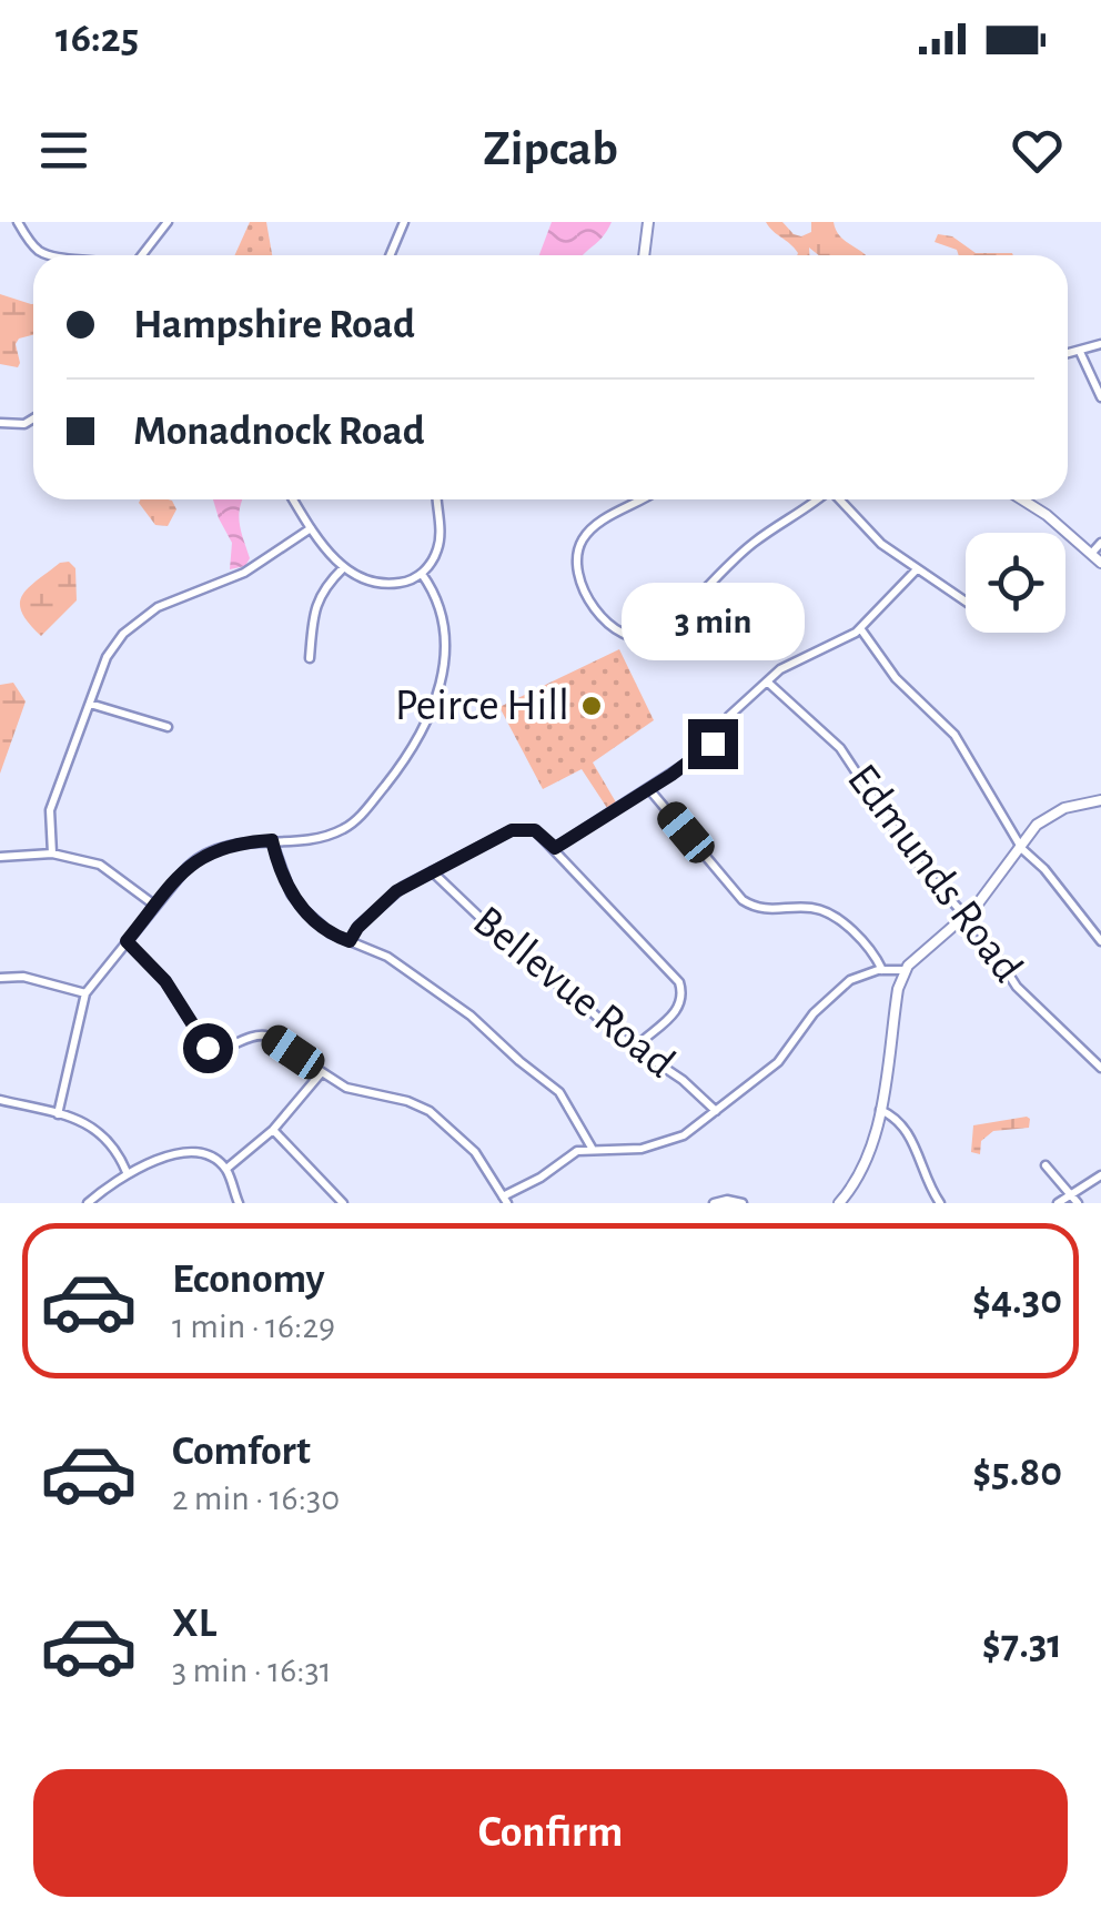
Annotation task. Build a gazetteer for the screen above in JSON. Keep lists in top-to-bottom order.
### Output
{
  "streets": {
    "street": ["Edmunds Road", "Bellevue Road"]
  },
  "places": ["Peirce Hill"],
  "page": {
    "status": "16:25",
    "header": "Zipcab",
    "banner": ["Hampshire Road", "Monadnock Road"],
    "bubble": "3 min",
    "list": [
      {
        "name": "Economy",
        "note": "1 min · 16:29",
        "value": "$4.30"
      },
      {
        "name": "Comfort",
        "note": "2 min · 16:30",
        "value": "$5.80"
      },
      {
        "name": "XL",
        "note": "3 min · 16:31",
        "value": "$7.31"
      }
    ],
    "buttons": "Confirm"
  }
}
